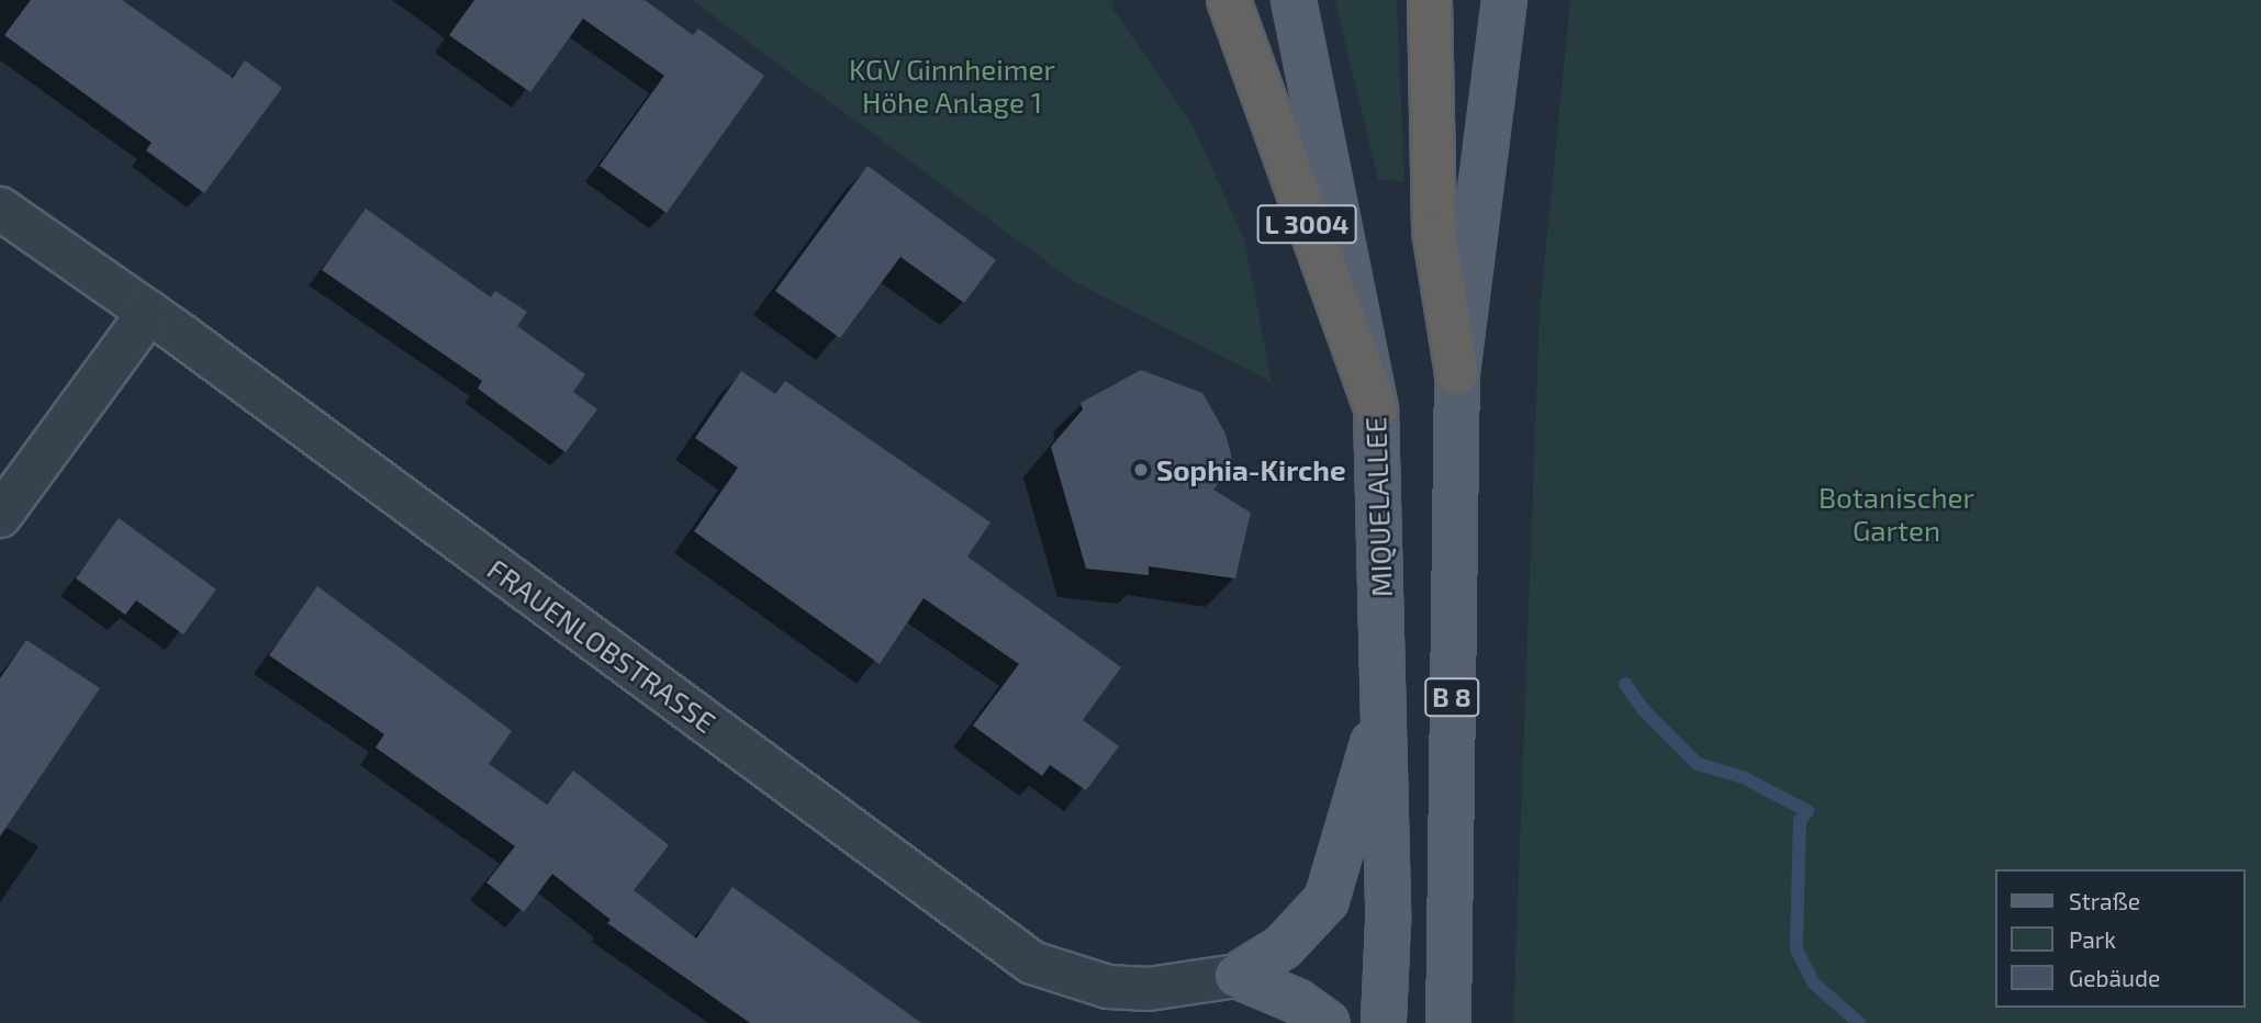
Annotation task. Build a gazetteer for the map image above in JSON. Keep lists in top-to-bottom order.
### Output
{
  "streets": {
    "highway": ["L 3004"],
    "main road": ["MIQUELALLEE", "B 8"],
    "street": ["FRAUENLOBSTRASSE"]
  },
  "crossings": [
    ["L 3004", "MIQUELALLEE"]
  ],
  "parks": ["KGV Ginnheimer Höhe Anlage 1", "Botanischer Garten"],
  "places": ["Sophia-Kirche"],
  "legend": ["Straße", "Park", "Gebäude"]
}
